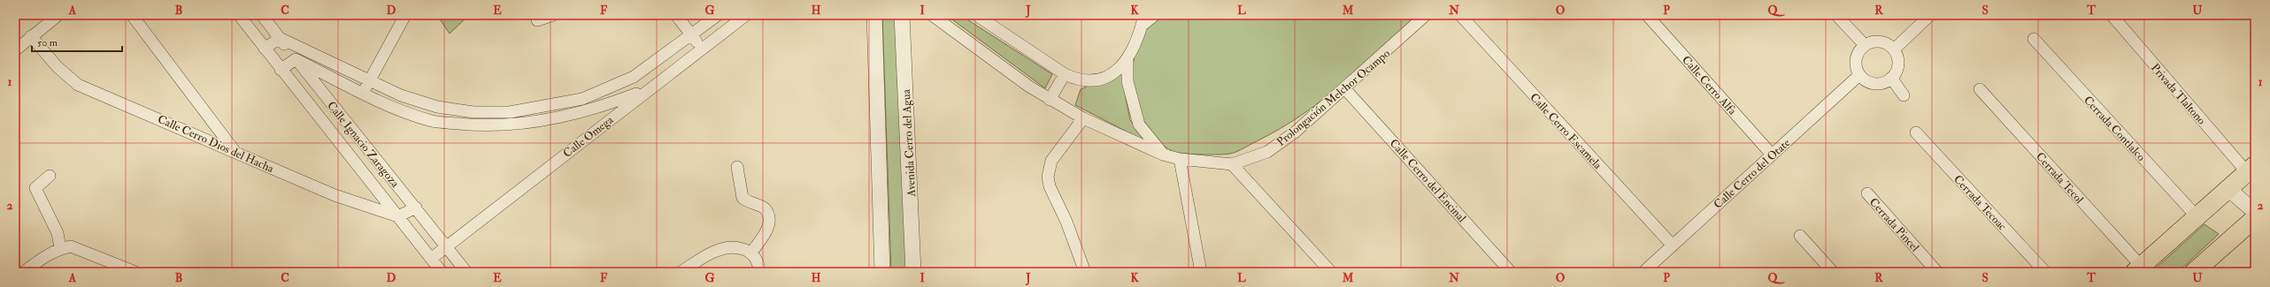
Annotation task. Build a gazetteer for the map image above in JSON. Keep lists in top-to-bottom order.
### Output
{
  "streets": {
    "street": [
      "Calle Cerro Alfa",
      "Privada Tlaltono",
      "Prolongación Melchor Ocampo",
      "Cerrada Contlalco",
      "Calle Cerro Escamela",
      "Calle Omega",
      "Calle Cerro Dios del Hacha",
      "Avenida Cerro del Agua",
      "Calle Ignacio Zaragoza",
      "Calle Cerro del Otate",
      "Cerrada Tecol",
      "Calle Cerro del Encinal",
      "Cerrada Tecoac",
      "Cerrada Pincel"
    ]
  },
  "crossings": [
    ["Calle Cerro Alfa", "Calle Cerro del Otate"],
    ["Prolongación Melchor Ocampo", "Calle Cerro del Encinal"],
    ["Calle Cerro Escamela", "Calle Cerro del Otate"],
    ["Calle Omega", "Calle Ignacio Zaragoza"],
    ["Calle Cerro Dios del Hacha", "Calle Ignacio Zaragoza"]
  ],
  "scale_bar": "50 m",
  "grid": {
    "columns": [
      "A",
      "B",
      "C",
      "D",
      "E",
      "F",
      "G",
      "H",
      "I",
      "J",
      "K",
      "L",
      "M",
      "N",
      "O",
      "P",
      "Q",
      "R",
      "S",
      "T",
      "U"
    ],
    "rows": ["1", "2"]
  }
}
